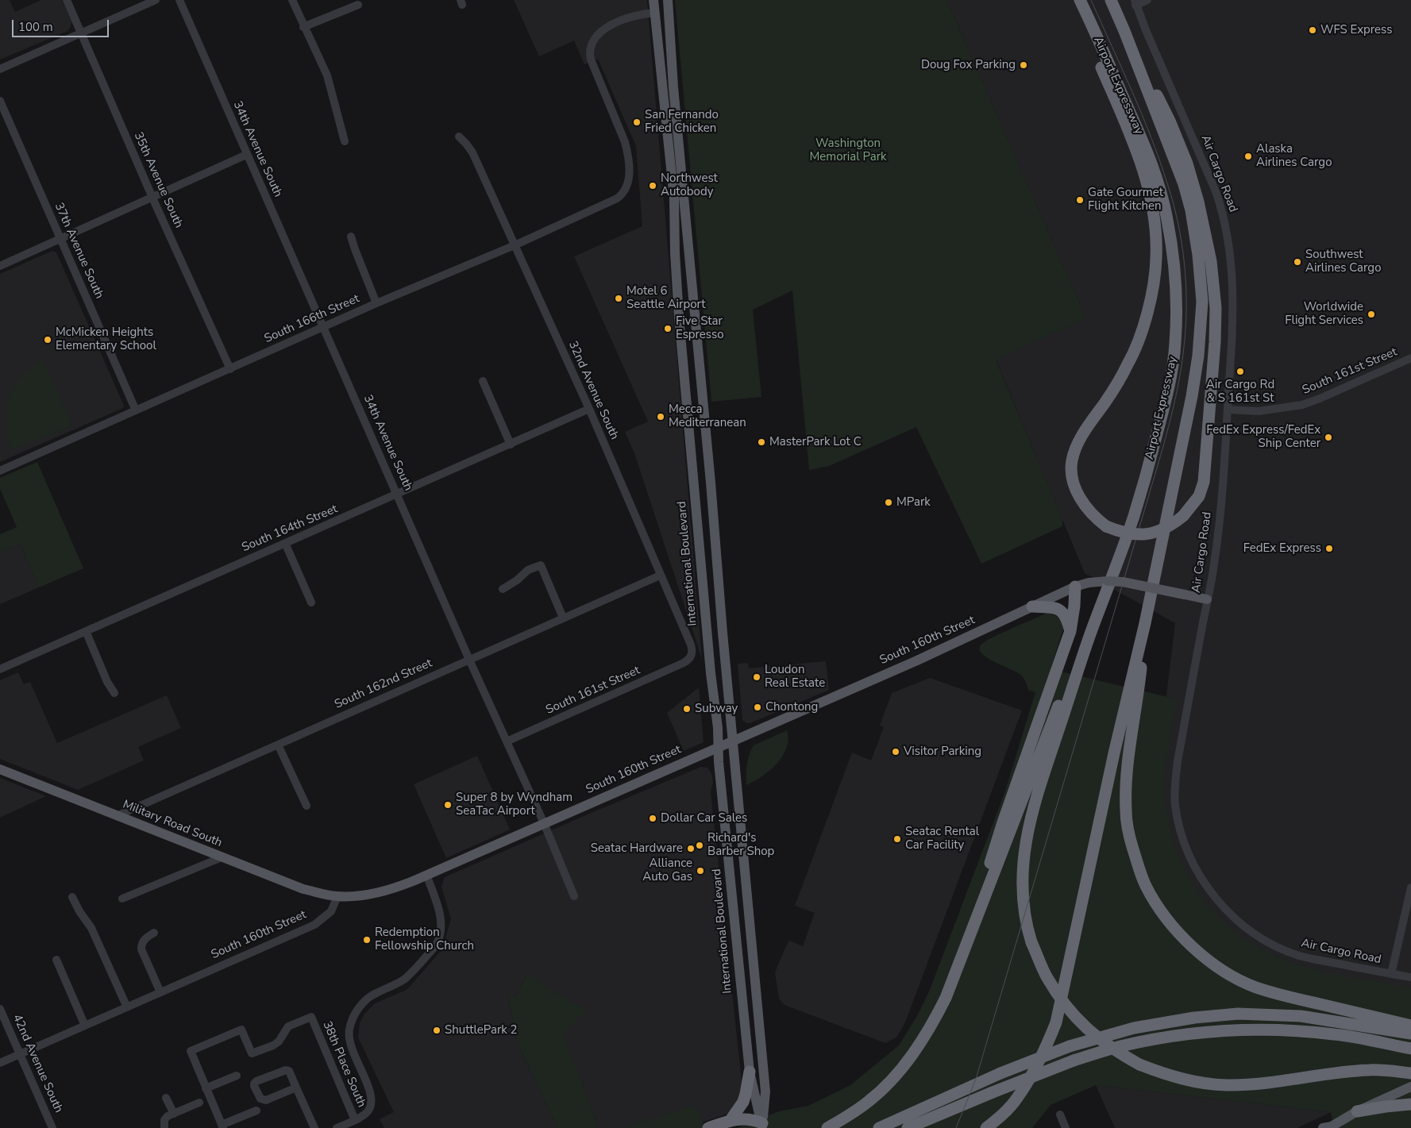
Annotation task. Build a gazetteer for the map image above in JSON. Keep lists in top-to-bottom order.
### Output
{
  "streets": {
    "highway": ["Airport Expressway"],
    "main road": ["International Boulevard", "South 160th Street", "Military Road South"],
    "street": [
      "34th Avenue South",
      "Air Cargo Road",
      "35th Avenue South",
      "37th Avenue South",
      "South 166th Street",
      "South 161st Street",
      "32nd Avenue South",
      "South 164th Street",
      "South 162nd Street",
      "42nd Avenue South",
      "38th Place South"
    ]
  },
  "crossings": [
    ["34th Avenue South", "South 166th Street"],
    ["34th Avenue South", "South 161st Street"],
    ["34th Avenue South", "South 164th Street"],
    ["34th Avenue South", "South 160th Street"],
    ["34th Avenue South", "South 162nd Street"],
    ["Air Cargo Road", "South 161st Street"],
    ["Air Cargo Road", "South 160th Street"],
    ["35th Avenue South", "South 166th Street"],
    ["37th Avenue South", "South 166th Street"],
    ["South 166th Street", "32nd Avenue South"],
    ["South 166th Street", "International Boulevard"],
    ["South 161st Street", "32nd Avenue South"],
    ["32nd Avenue South", "South 164th Street"],
    ["32nd Avenue South", "South 162nd Street"],
    ["International Boulevard", "South 160th Street"],
    ["South 160th Street", "Military Road South"],
    ["South 160th Street", "42nd Avenue South"],
    ["South 162nd Street", "Military Road South"]
  ],
  "parks": ["Washington Memorial Park"],
  "places": [
    "WFS Express",
    "Doug Fox Parking",
    "San Fernando Fried Chicken",
    "Alaska Airlines Cargo",
    "Northwest Autobody",
    "Gate Gourmet Flight Kitchen",
    "Southwest Airlines Cargo",
    "Motel 6 Seattle Airport",
    "Worldwide Flight Services",
    "Five Star Espresso",
    "McMicken Heights Elementary School",
    "Air Cargo Rd & S 161st St",
    "Mecca Mediterranean",
    "FedEx Express/FedEx Ship Center",
    "MasterPark Lot C",
    "MPark",
    "FedEx Express",
    "Loudon Real Estate",
    "Chontong",
    "Subway",
    "Visitor Parking",
    "Super 8 by Wyndham SeaTac Airport",
    "Dollar Car Sales",
    "Seatac Rental Car Facility",
    "Richard's Barber Shop",
    "Seatac Hardware",
    "Alliance Auto Gas",
    "Redemption Fellowship Church",
    "ShuttlePark 2"
  ],
  "scale_bar": "100 m"
}
